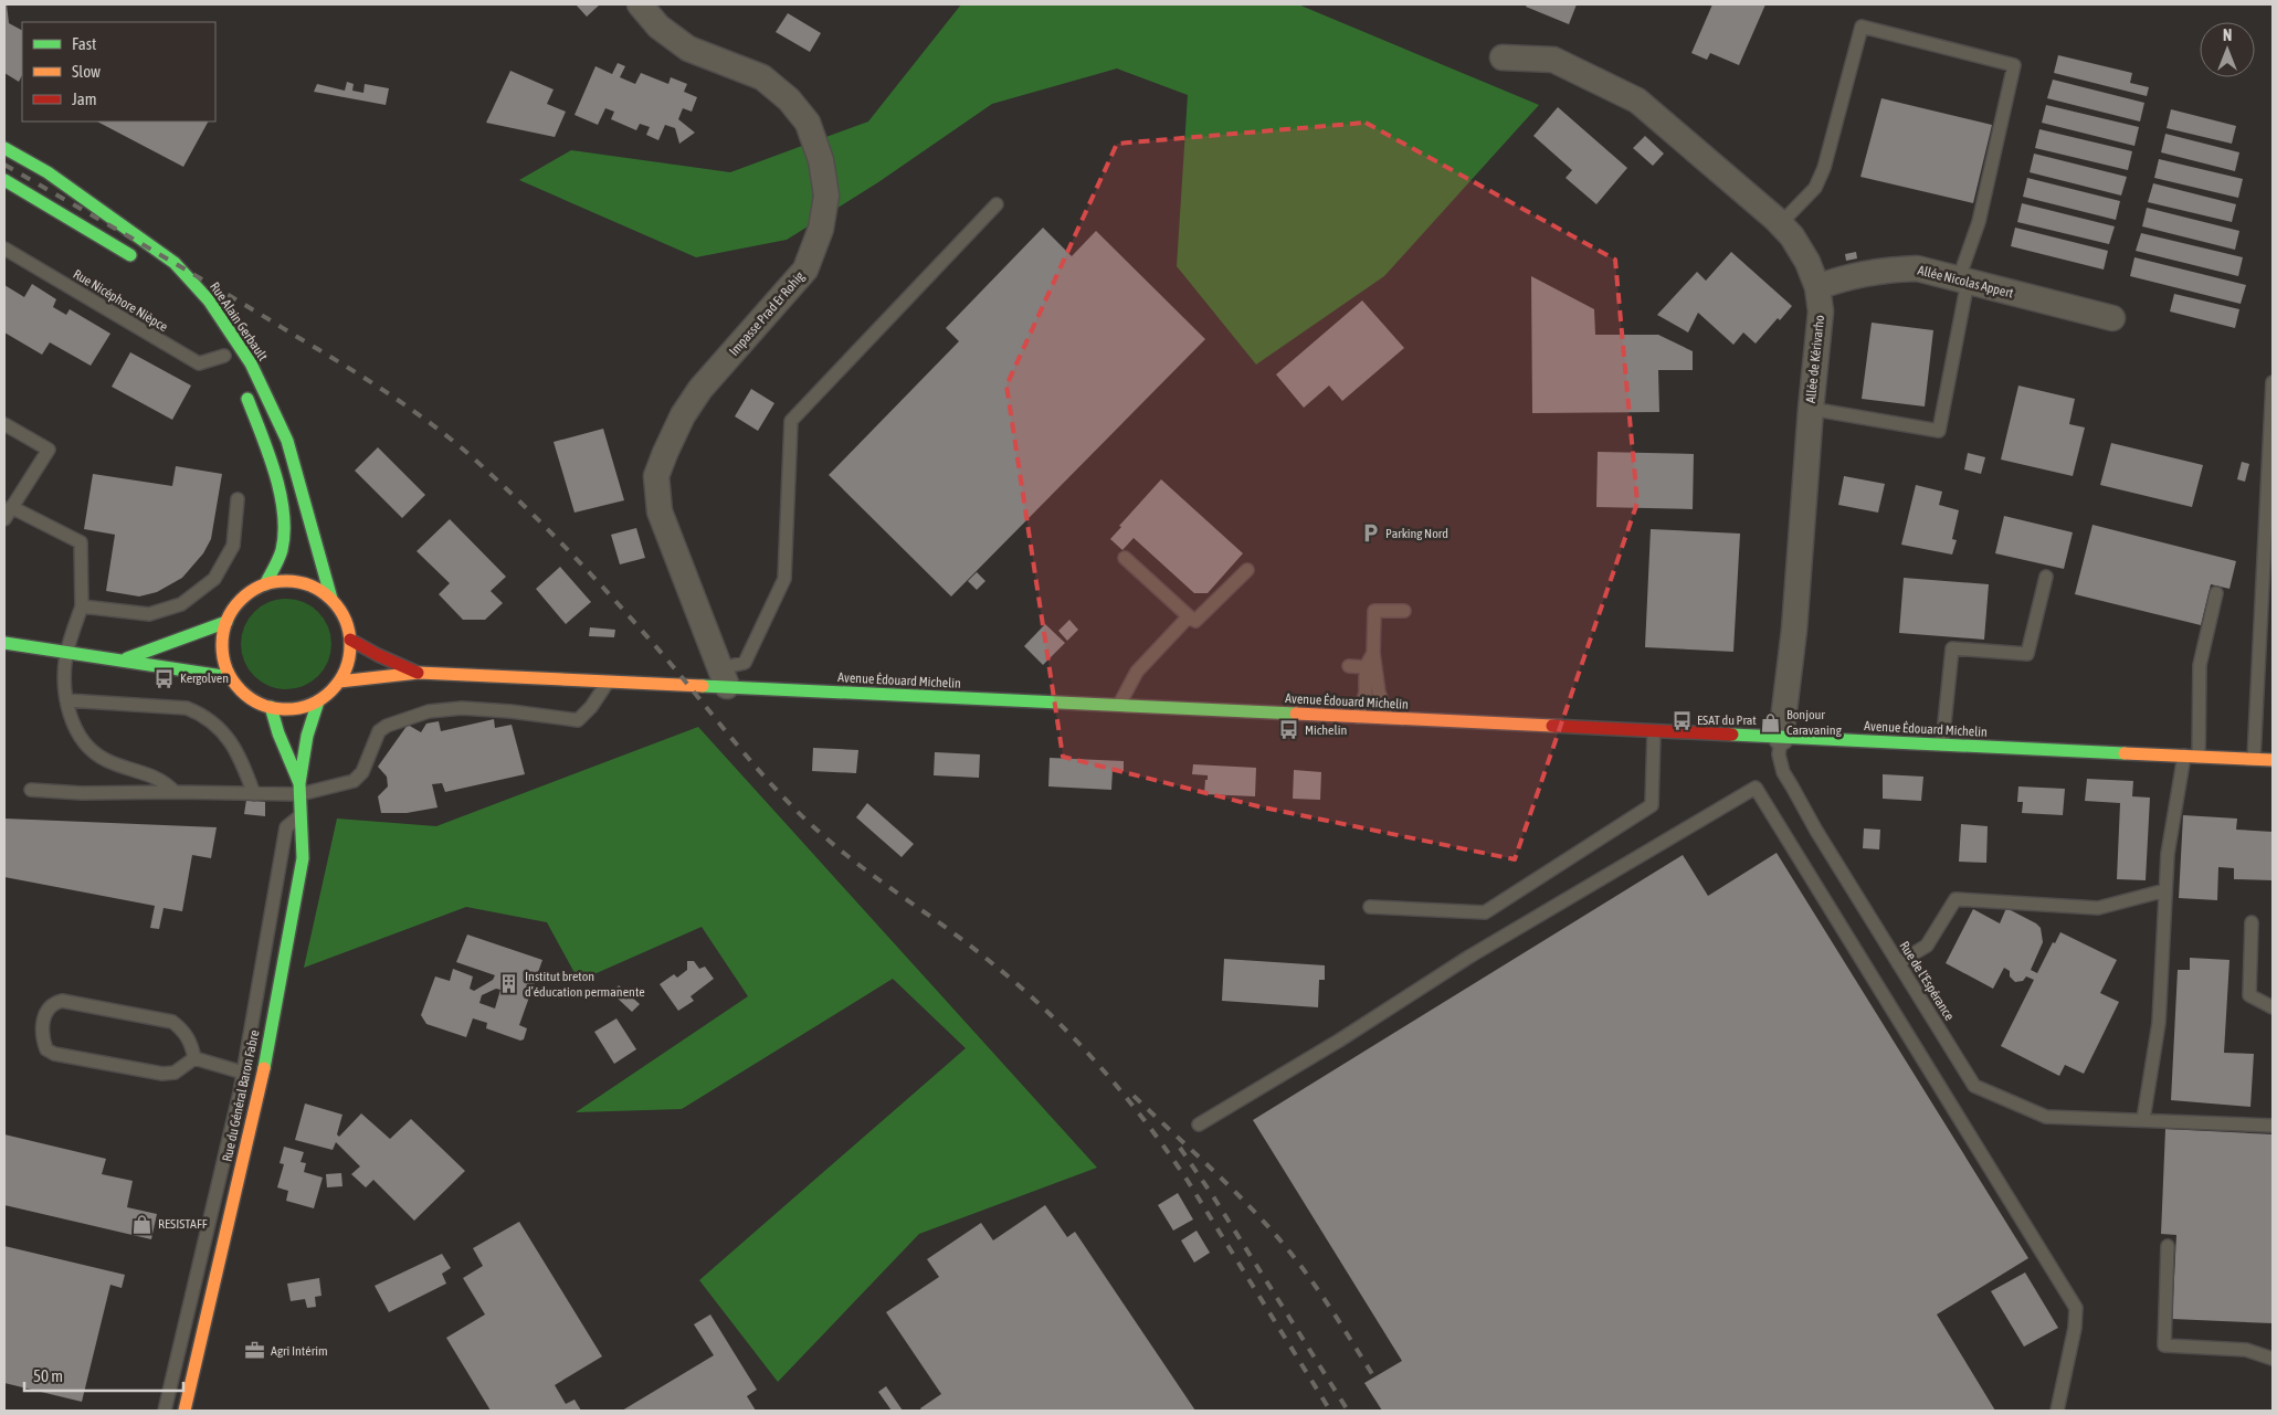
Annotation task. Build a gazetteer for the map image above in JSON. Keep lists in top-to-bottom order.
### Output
{
  "streets": {
    "main road": ["Rue Alain Gerbault", "Avenue Édouard Michelin", "Rue du Général Baron Fabre"],
    "street": ["Allée Nicolas Appert", "Impasse Prad Er Rohig", "Allée de Kérivarho"],
    "lane": ["Rue Nicéphore Nièpce", "Rue de l'Espérance"]
  },
  "crossings": [
    ["Allée Nicolas Appert", "Allée de Kérivarho"],
    ["Impasse Prad Er Rohig", "Avenue Édouard Michelin"],
    ["Rue Alain Gerbault", "Avenue Édouard Michelin"],
    ["Rue Alain Gerbault", "Rue du Général Baron Fabre"],
    ["Allée de Kérivarho", "Avenue Édouard Michelin"],
    ["Allée de Kérivarho", "Rue de l'Espérance"],
    ["Avenue Édouard Michelin", "Rue de l'Espérance"],
    ["Avenue Édouard Michelin", "Rue du Général Baron Fabre"]
  ],
  "places": {
    "parking": ["Parking Nord"],
    "bus stop": ["Kergolven", "ESAT du Prat", "Michelin"],
    "shop": ["Bonjour Caravaning", "RESISTAFF"],
    "building": ["Institut breton d’éducation permanente"],
    "office": ["Agri Intérim"]
  },
  "legend": ["Fast", "Slow", "Jam"],
  "scale_bar": "50 m",
  "north": "top"
}
